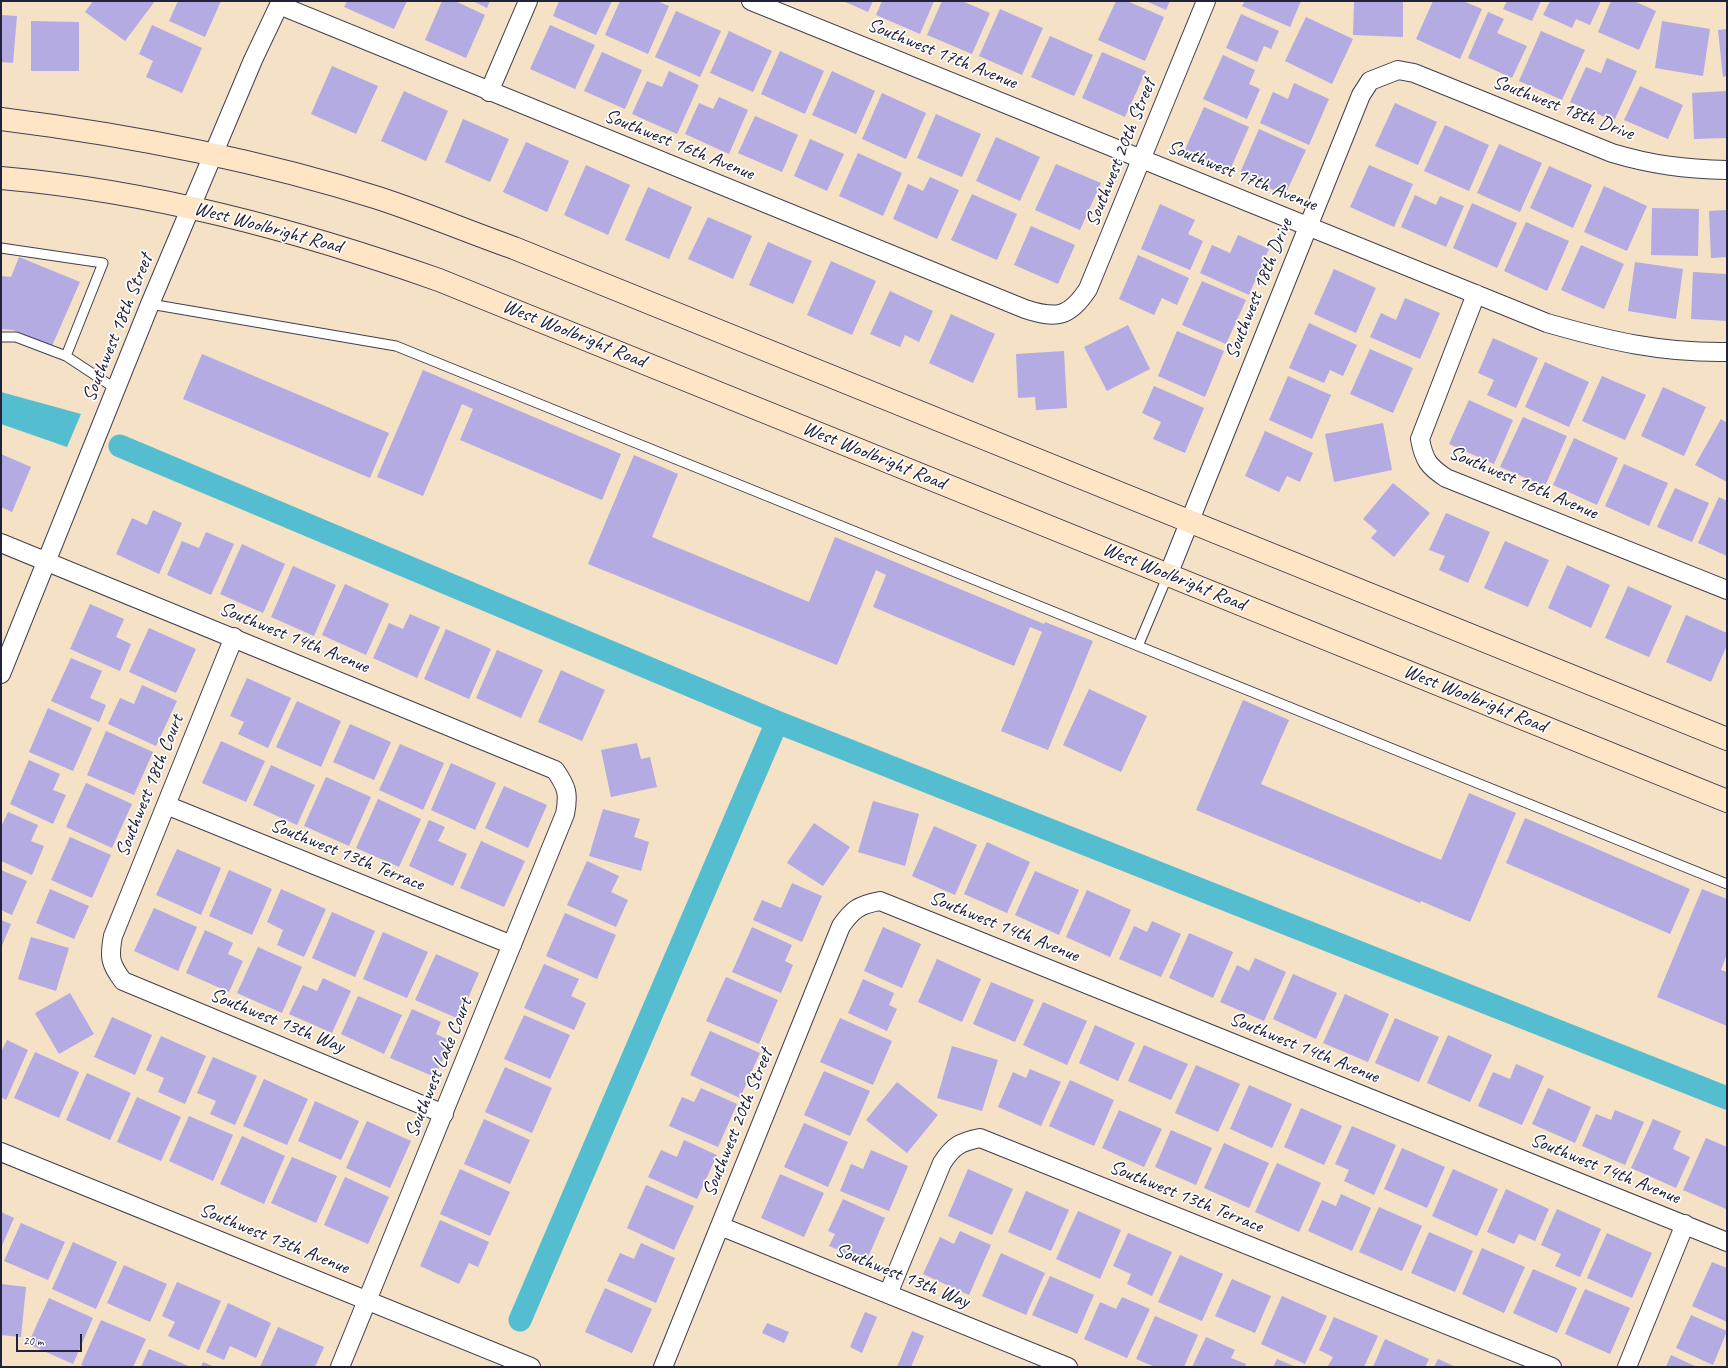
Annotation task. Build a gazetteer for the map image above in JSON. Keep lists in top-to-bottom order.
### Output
{
  "streets": {
    "main road": ["West Woolbright Road"],
    "street": [
      "Southwest 17th Avenue",
      "Southwest 18th Drive",
      "Southwest 16th Avenue",
      "Southwest 20th Street",
      "Southwest 18th Street",
      "Southwest 14th Avenue",
      "Southwest 18th Court",
      "Southwest 13th Terrace",
      "Southwest 13th Way",
      "Southwest Lake Court",
      "Southwest 13th Avenue"
    ]
  },
  "crossings": [
    ["Southwest 17th Avenue", "Southwest 18th Drive"],
    ["Southwest 17th Avenue", "Southwest 16th Avenue"],
    ["Southwest 17th Avenue", "Southwest 20th Street"],
    ["Southwest 18th Drive", "West Woolbright Road"],
    ["Southwest 16th Avenue", "Southwest 20th Street"],
    ["Southwest 16th Avenue", "Southwest 18th Street"],
    ["Southwest 20th Street", "Southwest 14th Avenue"],
    ["Southwest 20th Street", "Southwest 13th Way"],
    ["West Woolbright Road", "Southwest 18th Street"],
    ["Southwest 18th Street", "Southwest 14th Avenue"],
    ["Southwest 14th Avenue", "Southwest 18th Court"],
    ["Southwest 14th Avenue", "Southwest Lake Court"],
    ["Southwest 18th Court", "Southwest 13th Terrace"],
    ["Southwest 18th Court", "Southwest 13th Way"],
    ["Southwest 13th Terrace", "Southwest 13th Way"],
    ["Southwest 13th Terrace", "Southwest Lake Court"],
    ["Southwest 13th Way", "Southwest Lake Court"],
    ["Southwest Lake Court", "Southwest 13th Avenue"]
  ],
  "scale_bar": "20 m"
}
